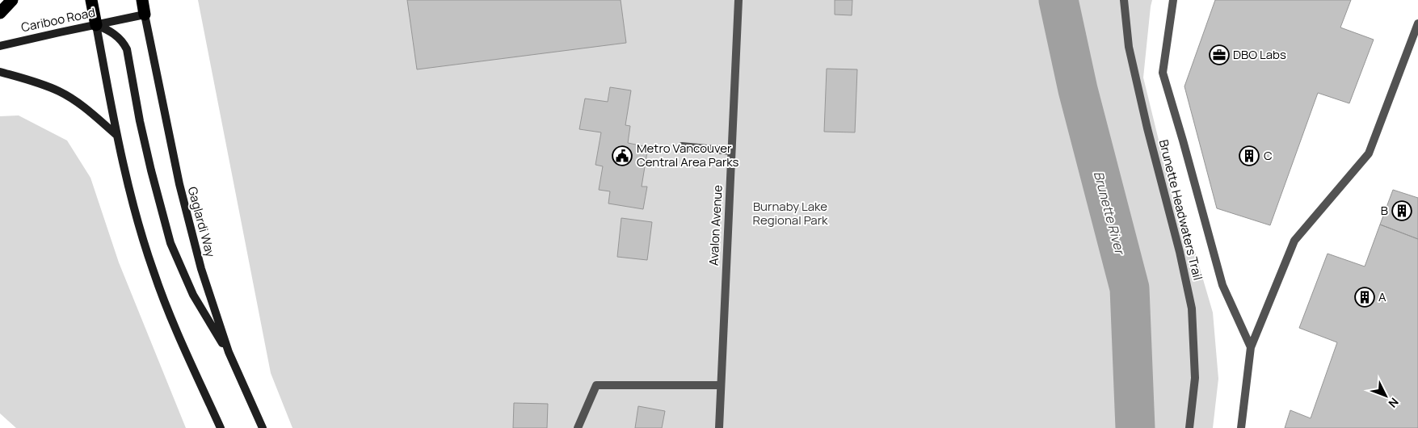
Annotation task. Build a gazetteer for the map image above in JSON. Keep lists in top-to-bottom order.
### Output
{
  "streets": {
    "main road": ["Cariboo Road", "Gaglardi Way"],
    "street": ["Brunette Headwaters Trail", "Avalon Avenue"]
  },
  "crossings": [
    ["Cariboo Road", "Gaglardi Way"]
  ],
  "water": ["Brunette River"],
  "parks": ["Burnaby Lake Regional Park"],
  "places": {
    "office": ["DBO Labs"],
    "public building": ["Metro Vancouver Central Area Parks"],
    "building": ["C", "B", "A"]
  },
  "north": "bottom right"
}
